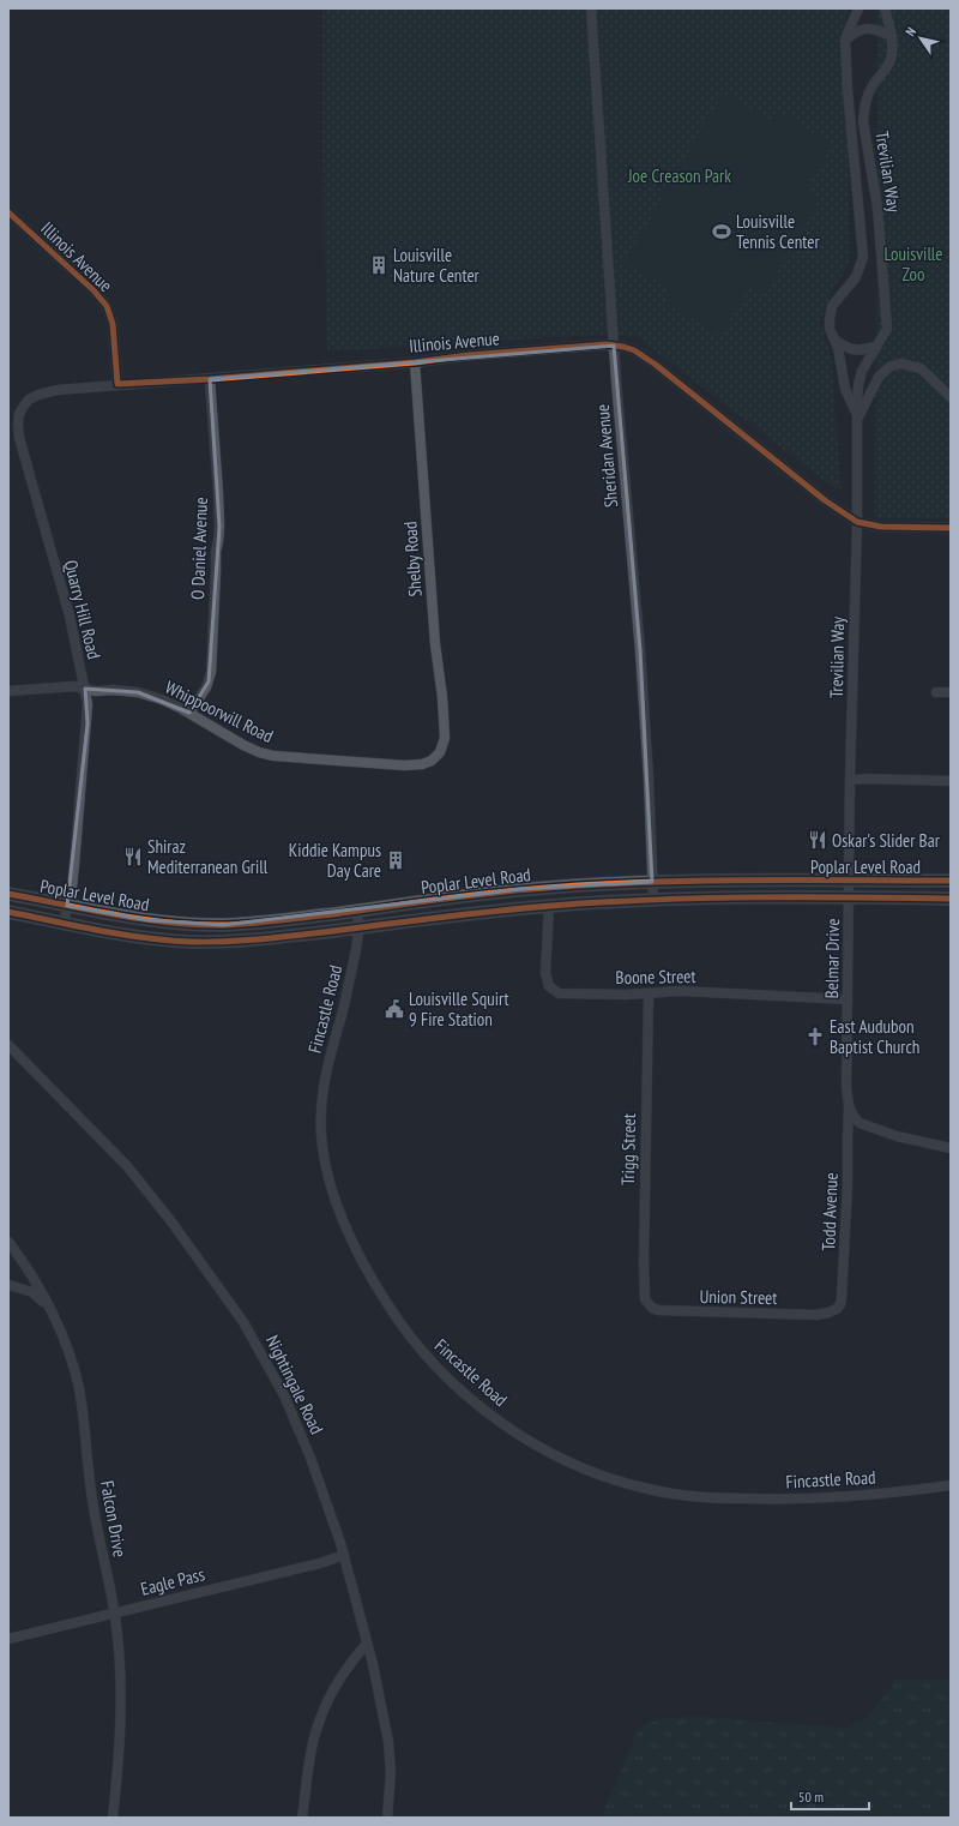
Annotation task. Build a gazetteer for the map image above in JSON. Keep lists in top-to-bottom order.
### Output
{
  "streets": {
    "main road": ["Poplar Level Road"],
    "street": [
      "Trevilian Way",
      "Illinois Avenue",
      "Sheridan Avenue",
      "O Daniel Avenue",
      "Shelby Road",
      "Quarry Hill Road",
      "Whippoorwill Road",
      "Belmar Drive",
      "Boone Street",
      "Fincastle Road",
      "Trigg Street",
      "Todd Avenue",
      "Union Street",
      "Nightingale Road",
      "Falcon Drive",
      "Eagle Pass"
    ]
  },
  "crossings": [
    ["Trevilian Way", "Illinois Avenue"],
    ["Trevilian Way", "Poplar Level Road"],
    ["Trevilian Way", "Belmar Drive"],
    ["Illinois Avenue", "Sheridan Avenue"],
    ["Illinois Avenue", "O Daniel Avenue"],
    ["Illinois Avenue", "Shelby Road"],
    ["Illinois Avenue", "Quarry Hill Road"],
    ["Sheridan Avenue", "Poplar Level Road"],
    ["O Daniel Avenue", "Whippoorwill Road"],
    ["Shelby Road", "Whippoorwill Road"],
    ["Quarry Hill Road", "Whippoorwill Road"],
    ["Quarry Hill Road", "Poplar Level Road"],
    ["Poplar Level Road", "Belmar Drive"],
    ["Poplar Level Road", "Boone Street"],
    ["Poplar Level Road", "Fincastle Road"],
    ["Belmar Drive", "Boone Street"],
    ["Belmar Drive", "Todd Avenue"],
    ["Boone Street", "Trigg Street"],
    ["Trigg Street", "Union Street"],
    ["Todd Avenue", "Union Street"],
    ["Nightingale Road", "Eagle Pass"],
    ["Falcon Drive", "Eagle Pass"]
  ],
  "parks": ["Joe Creason Park", "Louisville Zoo"],
  "places": {
    "sports": ["Louisville Tennis Center"],
    "building": ["Louisville Nature Center", "Kiddie Kampus Day Care"],
    "restaurant": ["Oskar's Slider Bar", "Shiraz Mediterranean Grill"],
    "public building": ["Louisville Squirt 9 Fire Station"],
    "church": ["East Audubon Baptist Church"]
  },
  "scale_bar": "50 m",
  "north": "top left"
}
